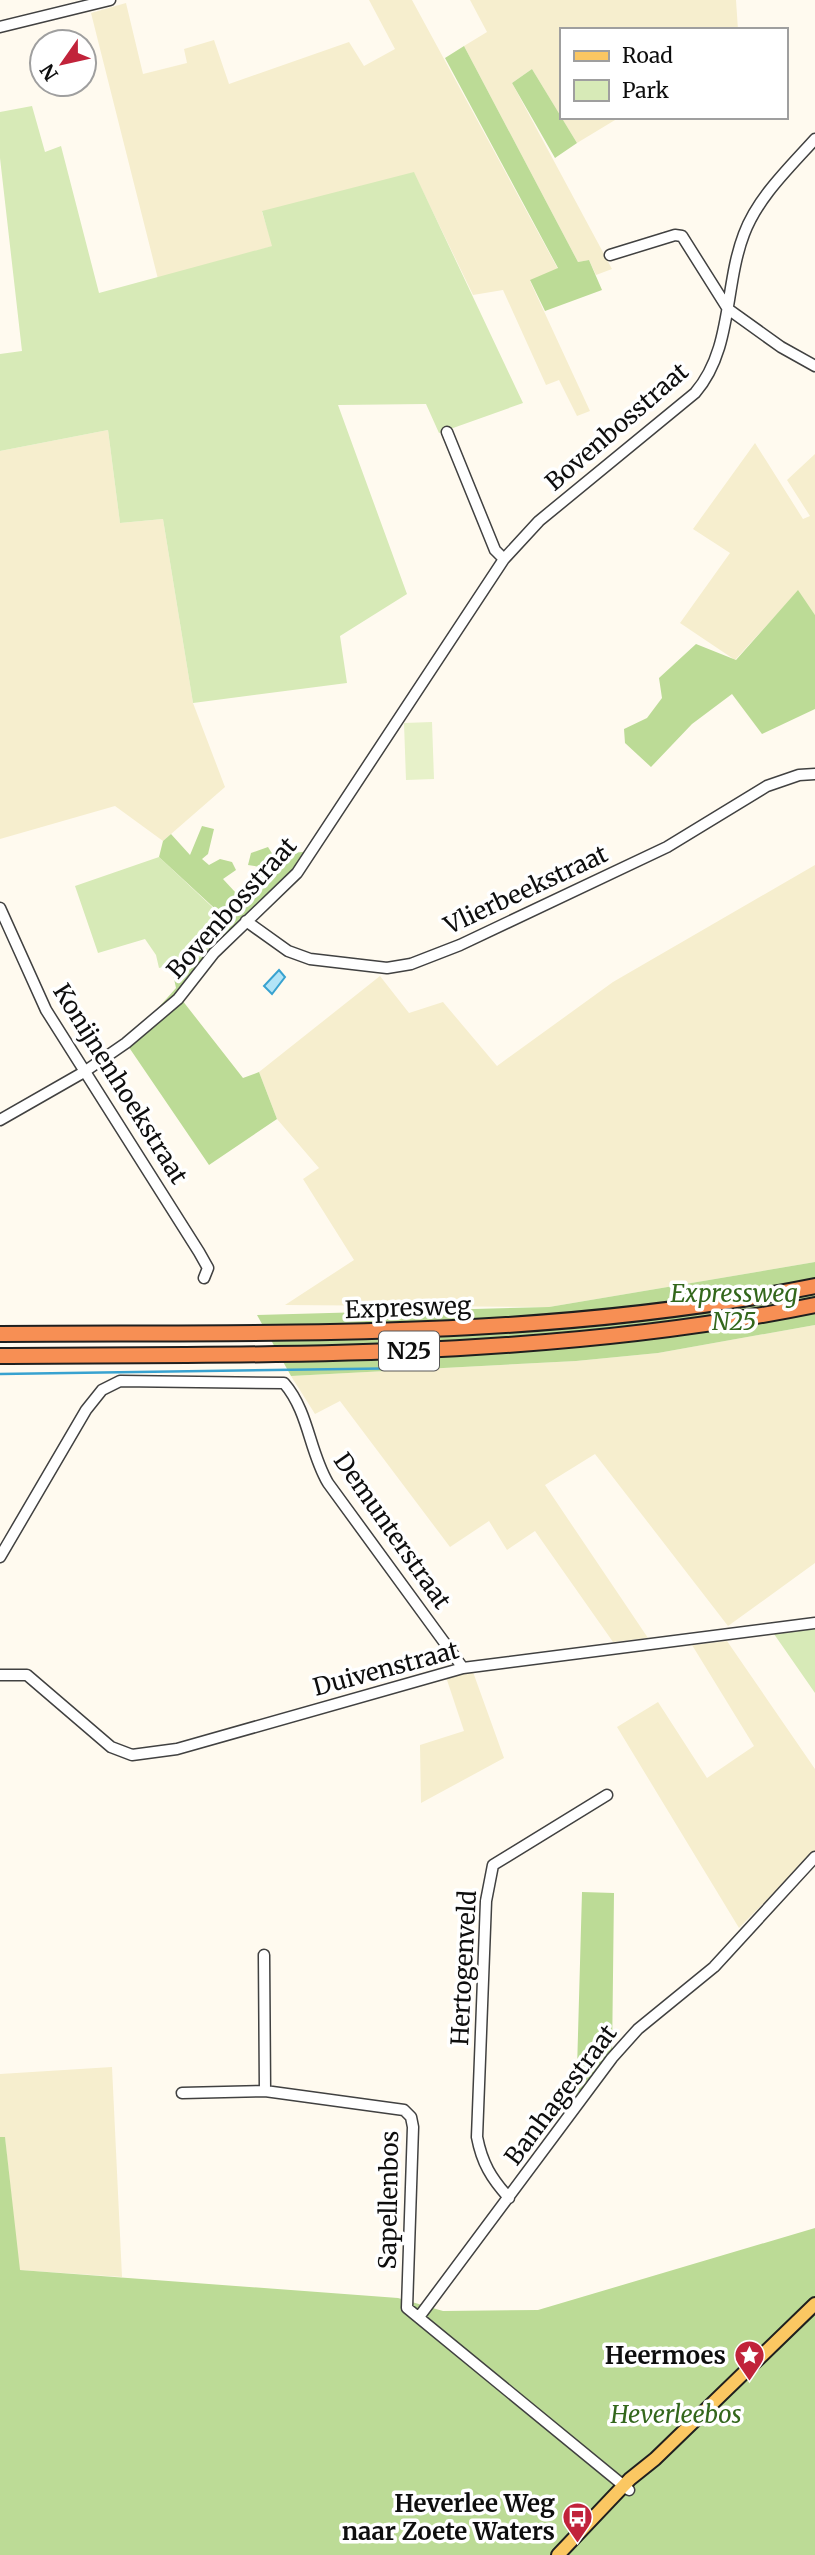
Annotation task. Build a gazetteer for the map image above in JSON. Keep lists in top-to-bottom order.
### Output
{
  "streets": {
    "highway": ["Expresweg", "N25"],
    "street": [
      "Bovenbosstraat",
      "Vlierbeekstraat",
      "Konijnenhoekstraat",
      "Demunterstraat",
      "Duivenstraat",
      "Hertogenveld",
      "Banhagestraat",
      "Sapellenbos"
    ]
  },
  "crossings": [
    ["Bovenbosstraat", "Vlierbeekstraat"],
    ["Bovenbosstraat", "Konijnenhoekstraat"],
    ["Demunterstraat", "Duivenstraat"],
    ["Hertogenveld", "Banhagestraat"],
    ["Banhagestraat", "Sapellenbos"]
  ],
  "parks": ["Expressweg N25", "Heverleebos"],
  "places": {
    "place": ["Heermoes"],
    "bus stop": ["Heverlee Weg naar Zoete Waters"]
  },
  "legend": ["Road", "Park"],
  "north": "bottom left"
}
